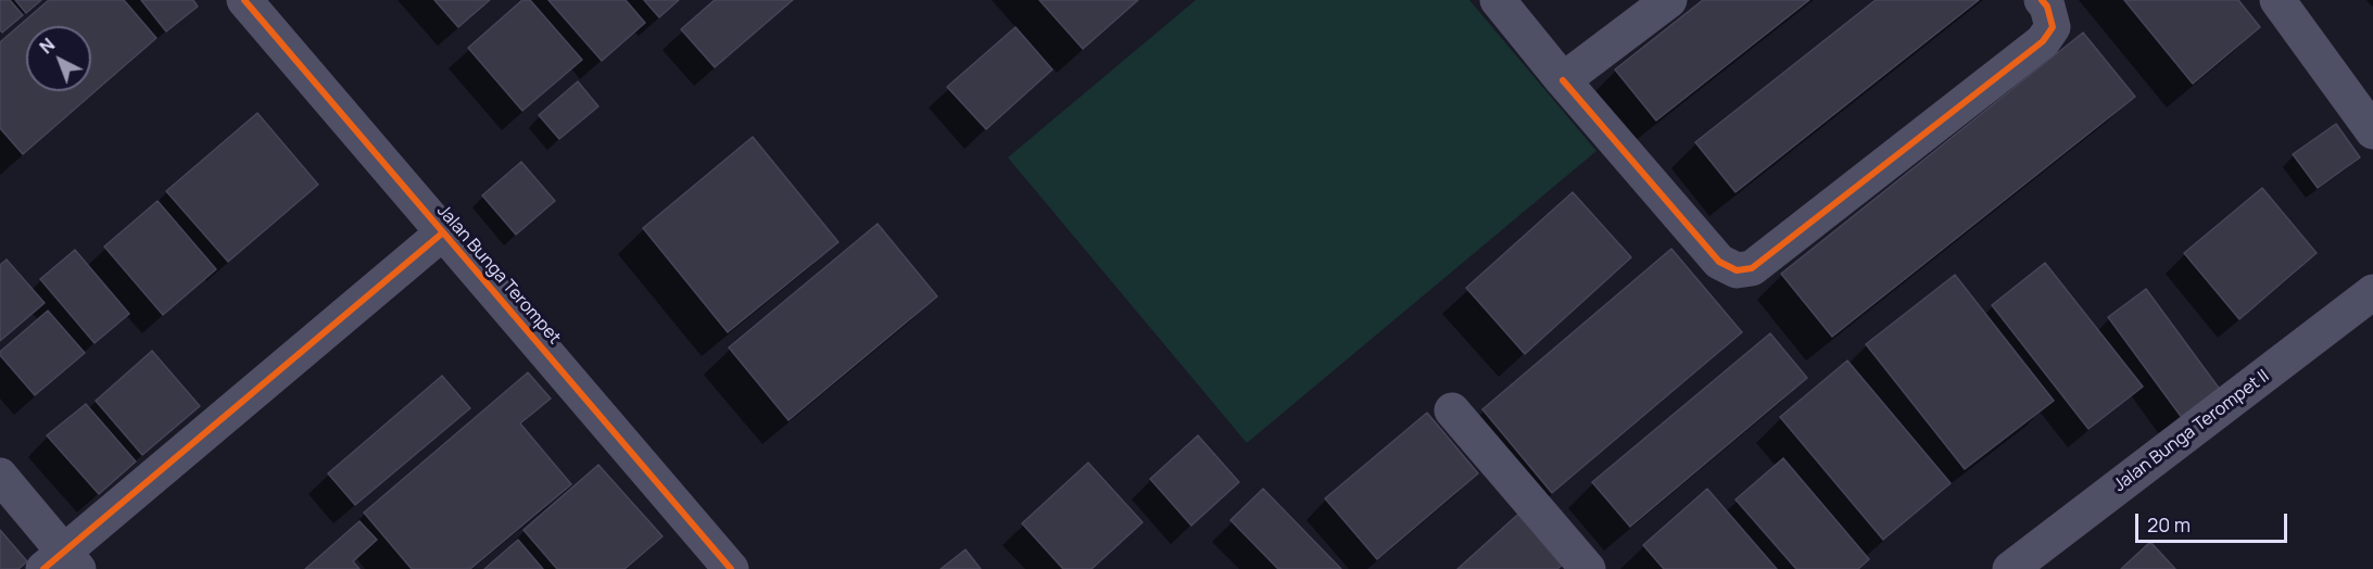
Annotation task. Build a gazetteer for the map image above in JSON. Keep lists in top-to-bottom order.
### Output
{
  "streets": {
    "street": ["Jalan Bunga Terompet", "Jalan Bunga Terompet II"]
  },
  "scale_bar": "20 m",
  "north": "top left"
}
